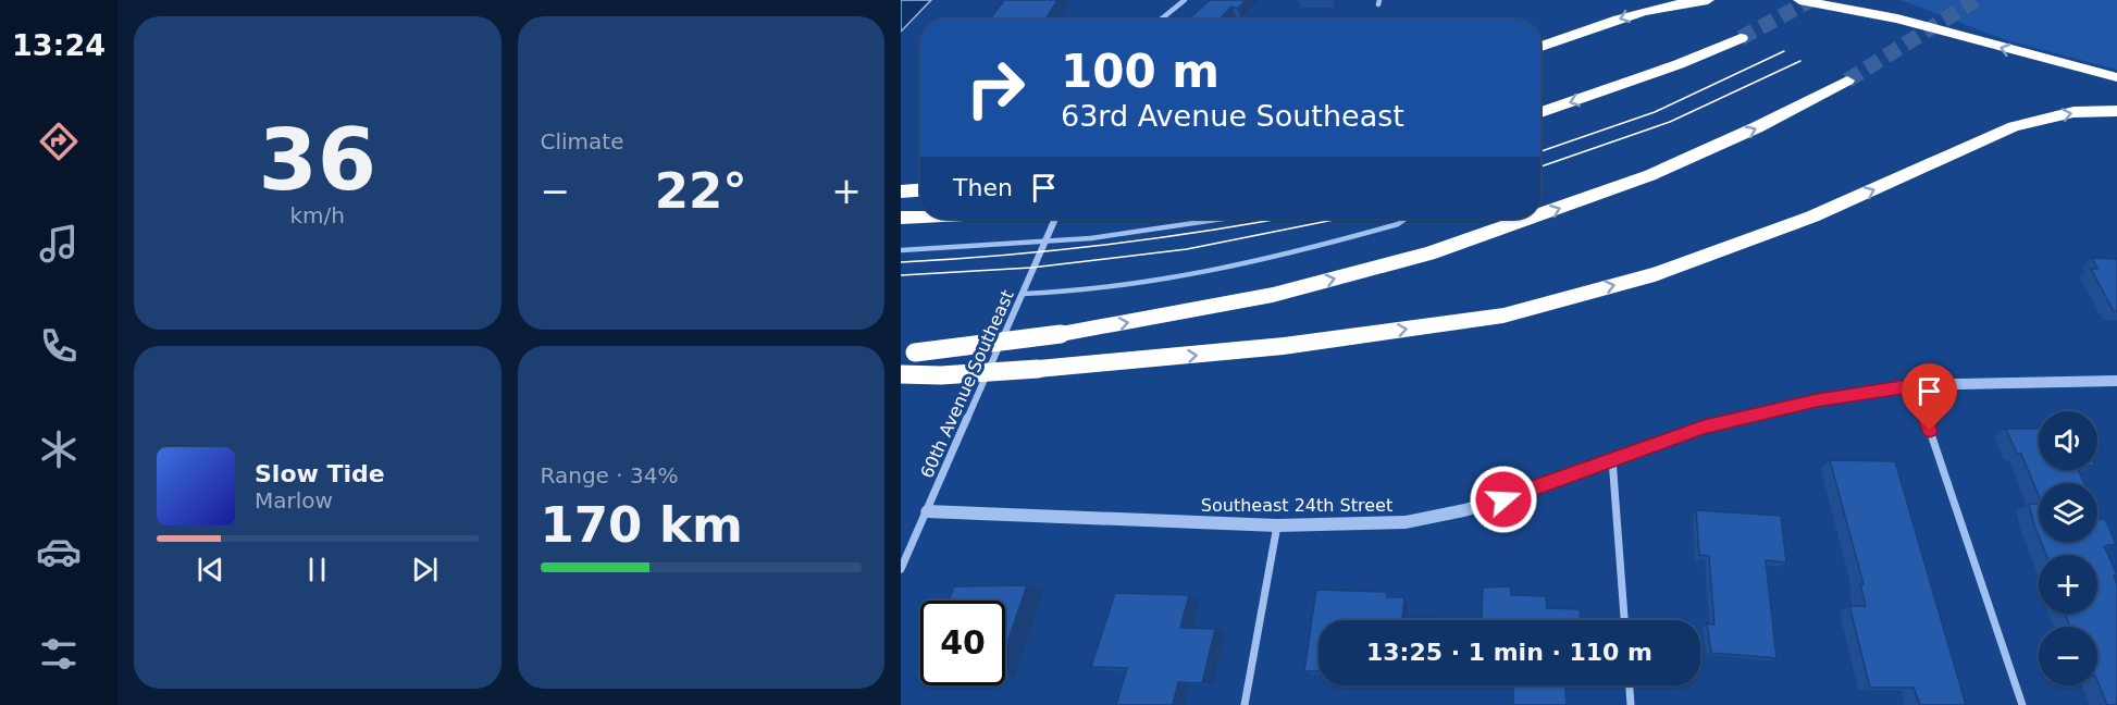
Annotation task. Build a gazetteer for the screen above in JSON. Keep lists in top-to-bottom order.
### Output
{
  "streets": {
    "street": ["60th Avenue Southeast", "Southeast 24th Street"]
  },
  "crossings": [
    ["60th Avenue Southeast", "Southeast 24th Street"]
  ],
  "page": {
    "tabs": "13:24",
    "tile": [
      ["36", "km/h"],
      "Climate",
      ["Range · 34%", "170 km"]
    ],
    "turn": ["100 m", "63rd Avenue Southeast"],
    "then": "Then",
    "heat": ["−", "22°", "+"],
    "map_buttons": ["+", "−"],
    "song": ["Slow Tide", "Marlow"],
    "limit": "40",
    "trip": "13:25 · 1 min · 110 m"
  }
}
